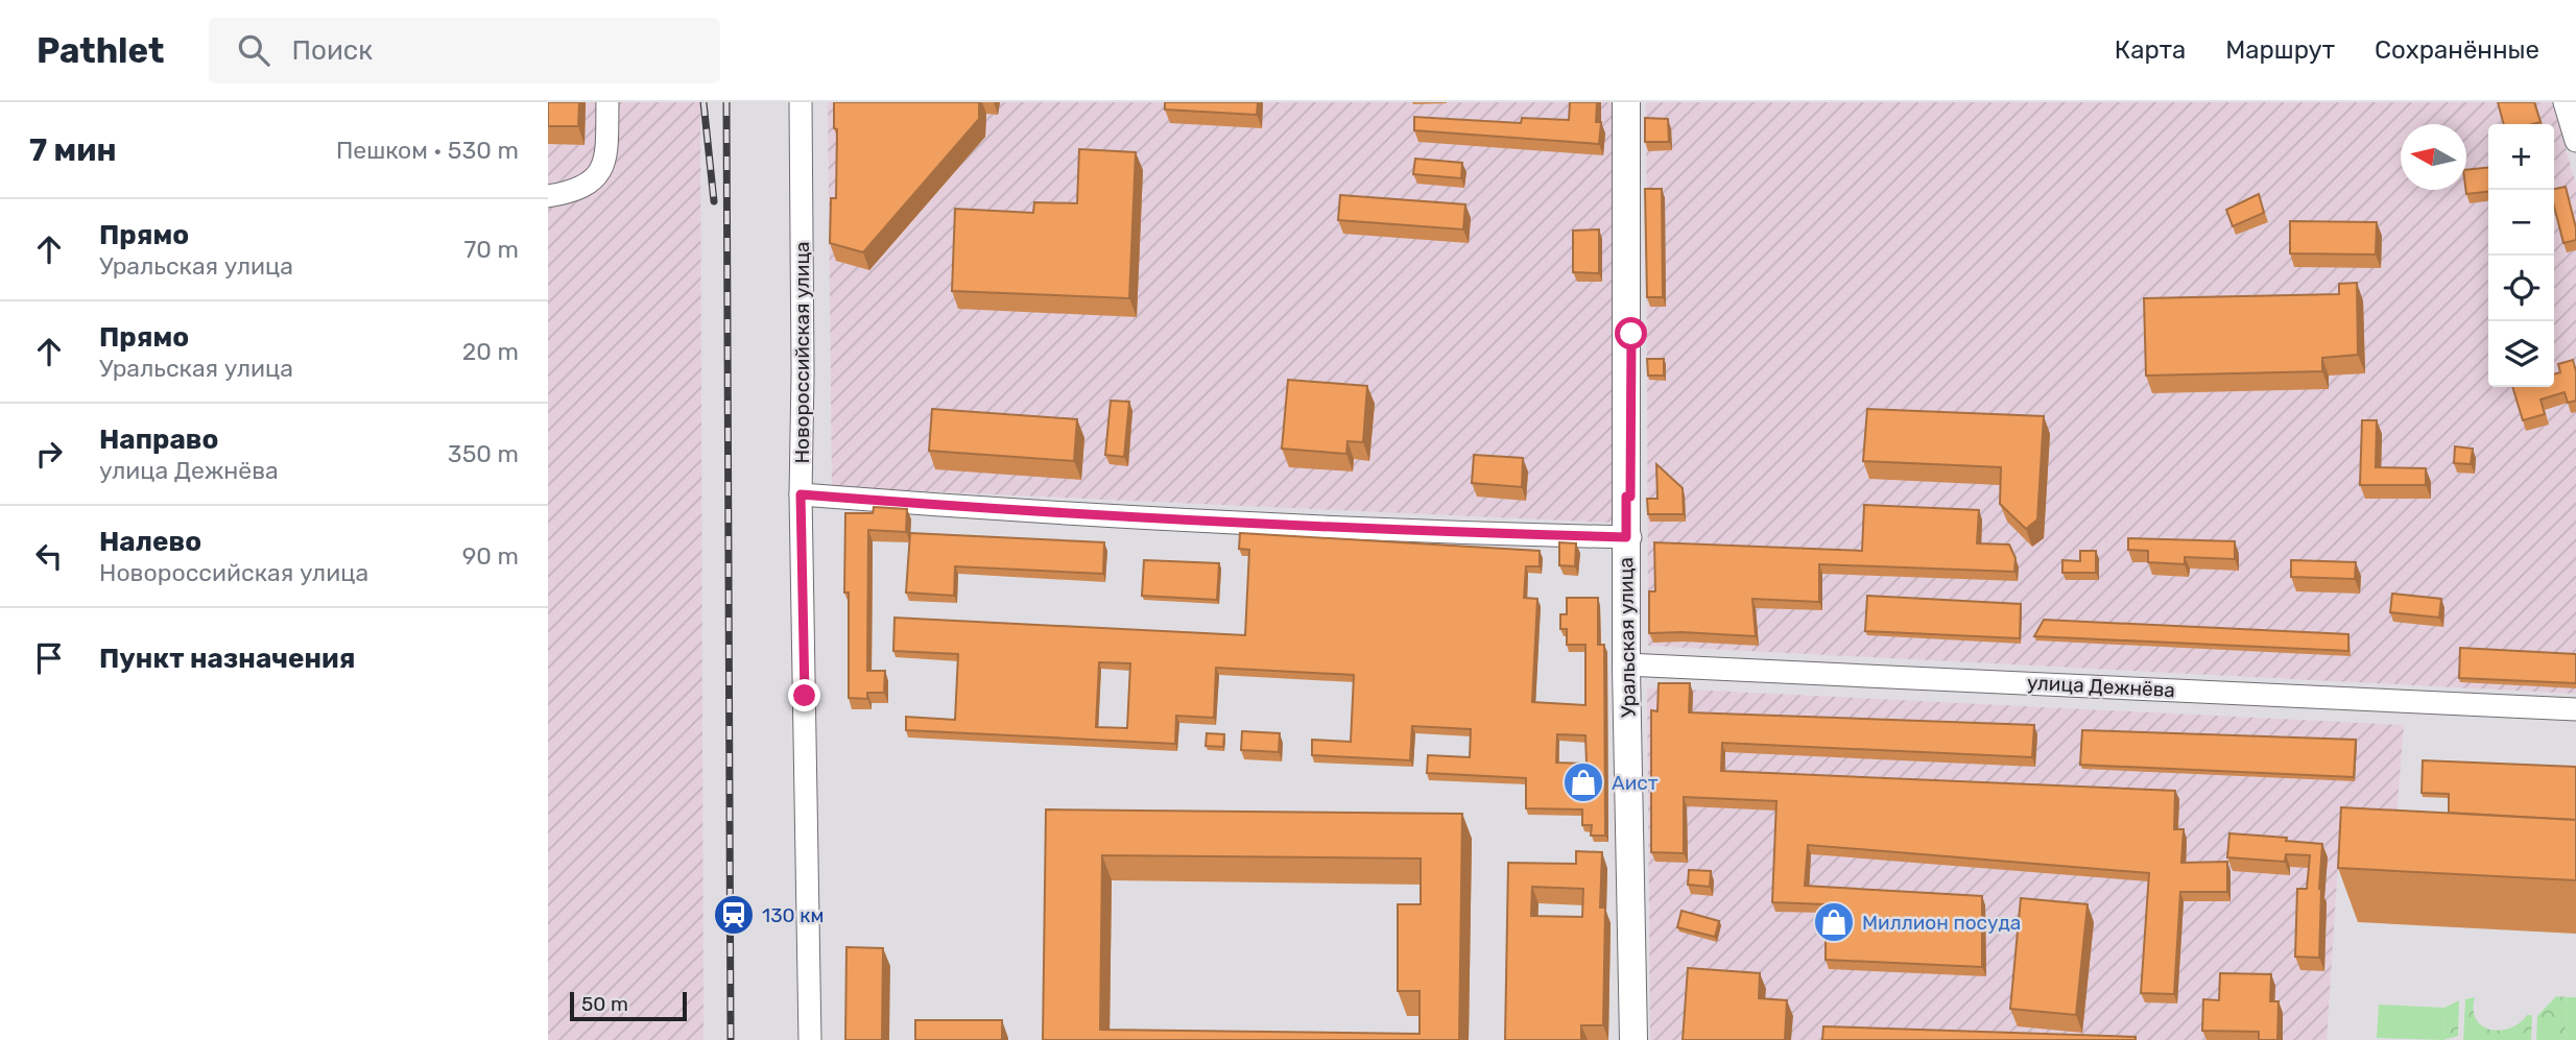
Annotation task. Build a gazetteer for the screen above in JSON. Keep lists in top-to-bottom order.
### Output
{
  "streets": {
    "main road": ["Уральская улица"],
    "street": ["Новороссийская улица", "улица Дежнёва"]
  },
  "crossings": [
    ["Уральская улица", "улица Дежнёва"]
  ],
  "places": {
    "shop": ["Аист", "Миллион посуда"],
    "station": ["130 км"]
  },
  "scale_bar": "50 m",
  "north": "left",
  "page": {
    "header": "Pathlet",
    "search": "Поиск",
    "nav": ["Карта", "Маршрут", "Сохранённые"],
    "heading": ["7 мин", "Пешком · 530 m"],
    "map_buttons": ["+", "−"],
    "list": [
      ["Прямо", "Уральская улица", "70 m"],
      ["Прямо", "Уральская улица", "20 m"],
      ["Направо", "улица Дежнёва", "350 m"],
      ["Налево", "Новороссийская улица", "90 m"],
      "Пункт назначения"
    ],
    "scale": "50 m"
  }
}
